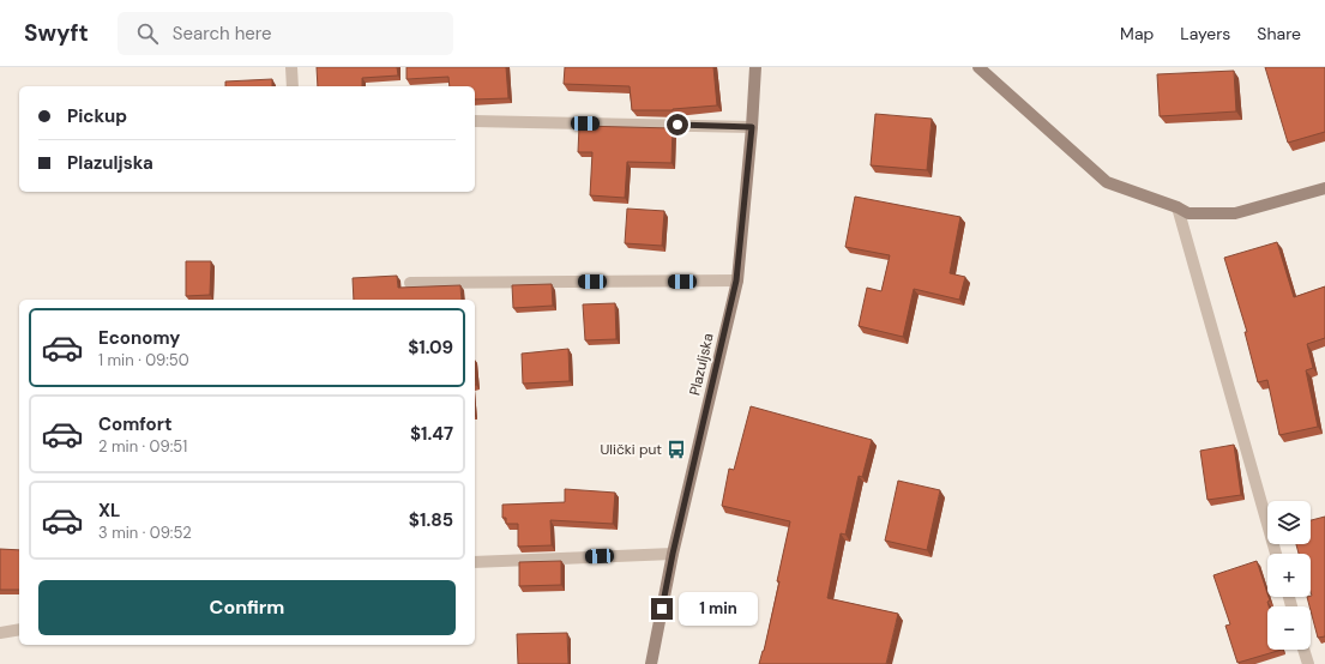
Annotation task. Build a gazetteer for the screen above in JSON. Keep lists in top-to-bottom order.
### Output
{
  "streets": {
    "main road": ["Plazuljska"]
  },
  "places": {
    "bus stop": ["Ulički put"]
  },
  "page": {
    "header": "Swyft",
    "search": "Search here",
    "nav": ["Map", "Layers", "Share"],
    "banner": ["Pickup", "Plazuljska"],
    "list": [
      {
        "name": "Economy",
        "note": "1 min · 09:50",
        "value": "$1.09"
      },
      {
        "name": "Comfort",
        "note": "2 min · 09:51",
        "value": "$1.47"
      },
      {
        "name": "XL",
        "note": "3 min · 09:52",
        "value": "$1.85"
      }
    ],
    "map_buttons": ["+", "−"],
    "buttons": "Confirm",
    "bubble": "1 min"
  }
}
